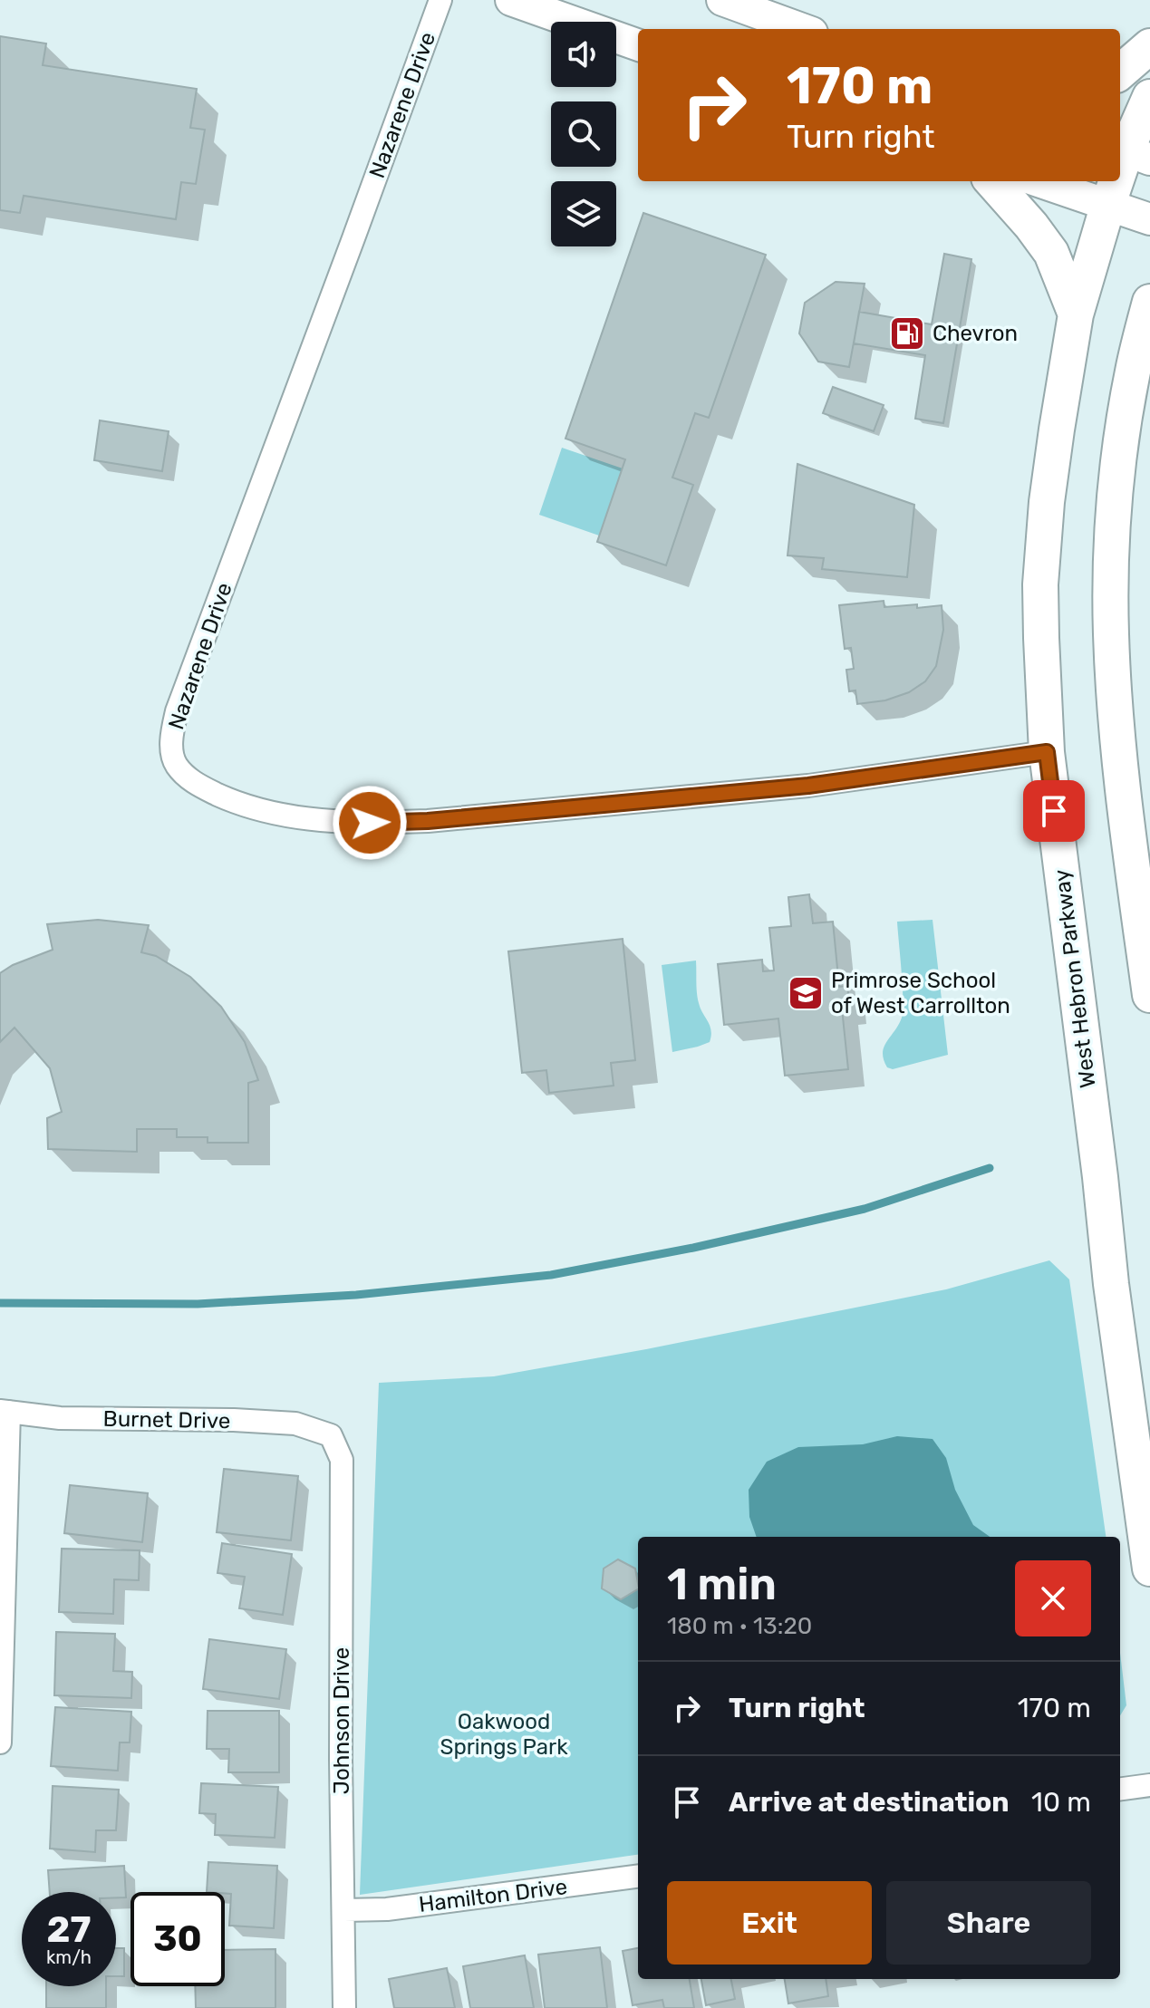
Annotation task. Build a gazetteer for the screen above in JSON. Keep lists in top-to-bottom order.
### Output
{
  "streets": {
    "main road": ["West Hebron Parkway"],
    "street": [
      "Nazarene Drive",
      "Burnet Drive",
      "Johnson Drive",
      "Hamilton Drive"
    ]
  },
  "crossings": [
    ["Nazarene Drive", "West Hebron Parkway"],
    ["Burnet Drive", "Johnson Drive"],
    ["Johnson Drive", "Hamilton Drive"]
  ],
  "parks": ["Oakwood Springs Park"],
  "places": {
    "fuel station": ["Chevron"],
    "school or university": ["Primrose School of West Carrollton"]
  },
  "page": {
    "turn": ["170 m", "Turn right"],
    "heading": ["1 min", "180 m · 13:20"],
    "list": [
      {
        "name": "Turn right",
        "value": "170 m"
      },
      {
        "name": "Arrive at destination",
        "value": "10 m"
      }
    ],
    "buttons": ["Exit", "Share"],
    "speed": "27 km/h",
    "limit": "30"
  }
}
